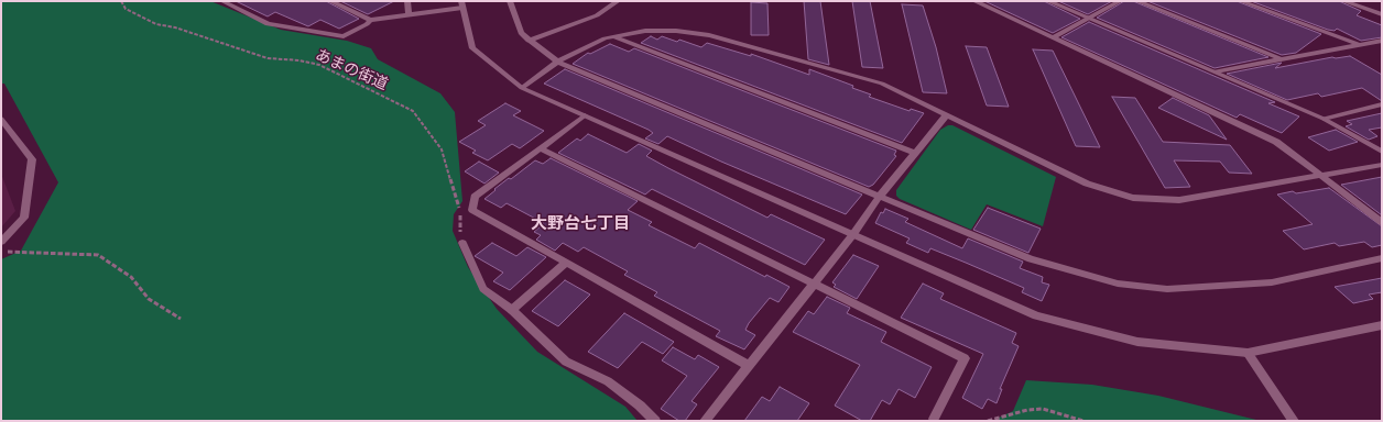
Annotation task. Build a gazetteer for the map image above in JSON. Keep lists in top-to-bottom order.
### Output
{
  "streets": {
    "path": ["あまの街道"]
  },
  "districts": ["大野台七丁目"]
}
